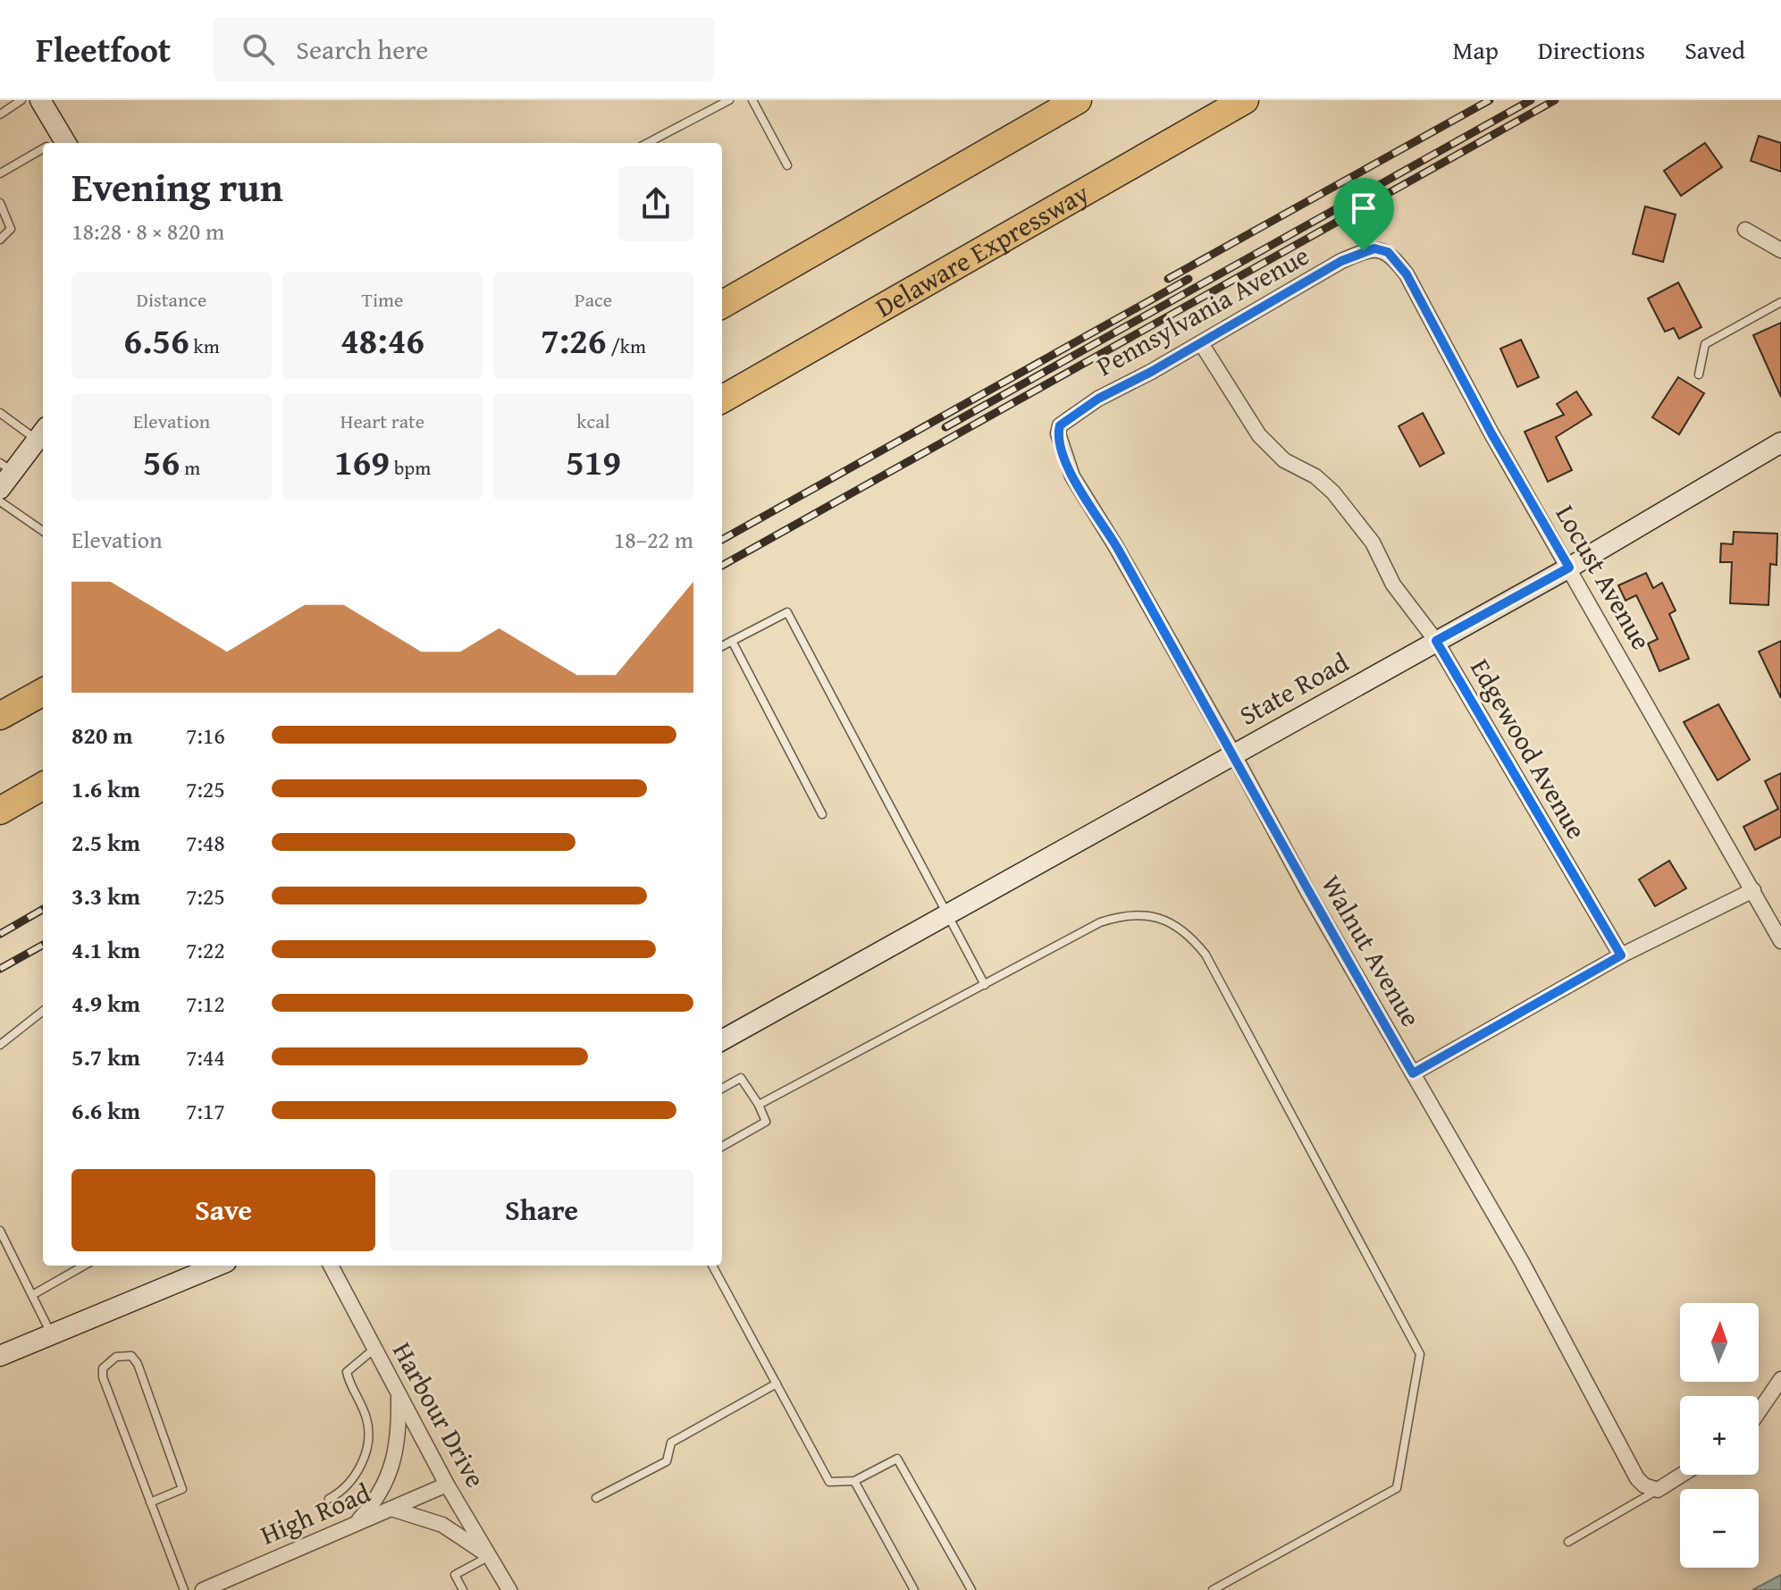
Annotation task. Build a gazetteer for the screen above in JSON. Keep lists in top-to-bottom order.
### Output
{
  "streets": {
    "highway": ["Delaware Expressway"],
    "main road": ["State Road"],
    "street": [
      "Pennsylvania Avenue",
      "Locust Avenue",
      "Edgewood Avenue",
      "Walnut Avenue",
      "Harbour Drive",
      "High Road"
    ]
  },
  "crossings": [
    ["Pennsylvania Avenue", "Locust Avenue"],
    ["Pennsylvania Avenue", "Edgewood Avenue"],
    ["Pennsylvania Avenue", "Walnut Avenue"],
    ["Locust Avenue", "State Road"],
    ["State Road", "Edgewood Avenue"],
    ["State Road", "Walnut Avenue"],
    ["Harbour Drive", "High Road"]
  ],
  "north": "top",
  "page": {
    "header": "Fleetfoot",
    "search": "Search here",
    "nav": ["Map", "Directions", "Saved"],
    "heading": ["Evening run", "18:28 · 8 × 820 m"],
    "stats": [
      ["Distance", "6.56 km"],
      ["Time", "48:46"],
      ["Pace", "7:26 /km"],
      ["Elevation", "56 m"],
      ["Heart rate", "169 bpm"],
      ["kcal", "519"]
    ],
    "chart": ["Elevation", "18–22 m"],
    "list": [
      {
        "name": "820 m",
        "note": "7:16"
      },
      {
        "name": "1.6 km",
        "note": "7:25"
      },
      {
        "name": "2.5 km",
        "note": "7:48"
      },
      {
        "name": "3.3 km",
        "note": "7:25"
      },
      {
        "name": "4.1 km",
        "note": "7:22"
      },
      {
        "name": "4.9 km",
        "note": "7:12"
      },
      {
        "name": "5.7 km",
        "note": "7:44"
      },
      {
        "name": "6.6 km",
        "note": "7:17"
      }
    ],
    "buttons": ["Save", "Share"],
    "map_buttons": ["+", "−"]
  }
}
